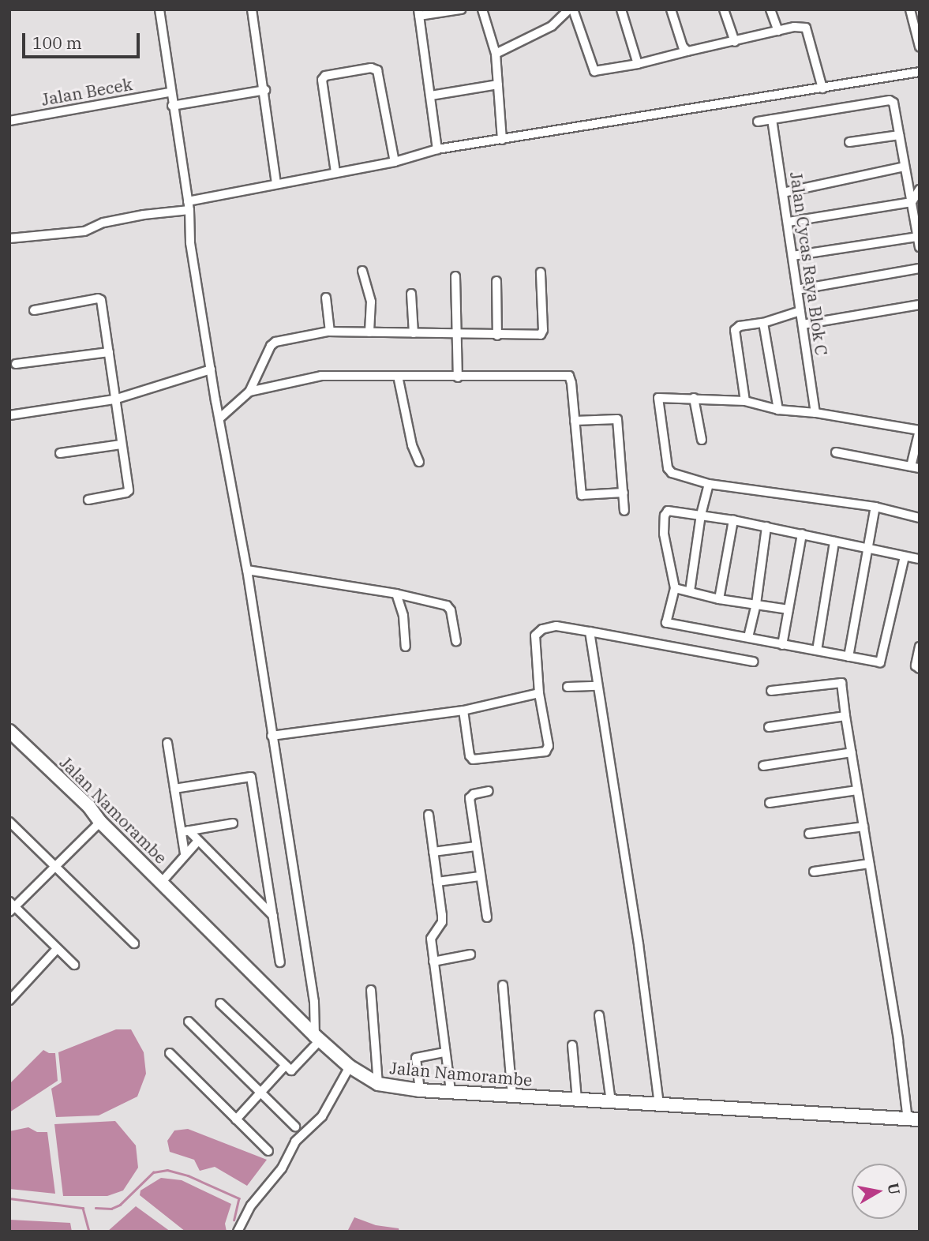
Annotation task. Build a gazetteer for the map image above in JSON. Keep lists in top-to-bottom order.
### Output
{
  "streets": {
    "main road": ["Jalan Namorambe"],
    "street": ["Jalan Becek", "Jalan Cycas Raya Blok C"]
  },
  "scale_bar": "100 m",
  "north": "right"
}
